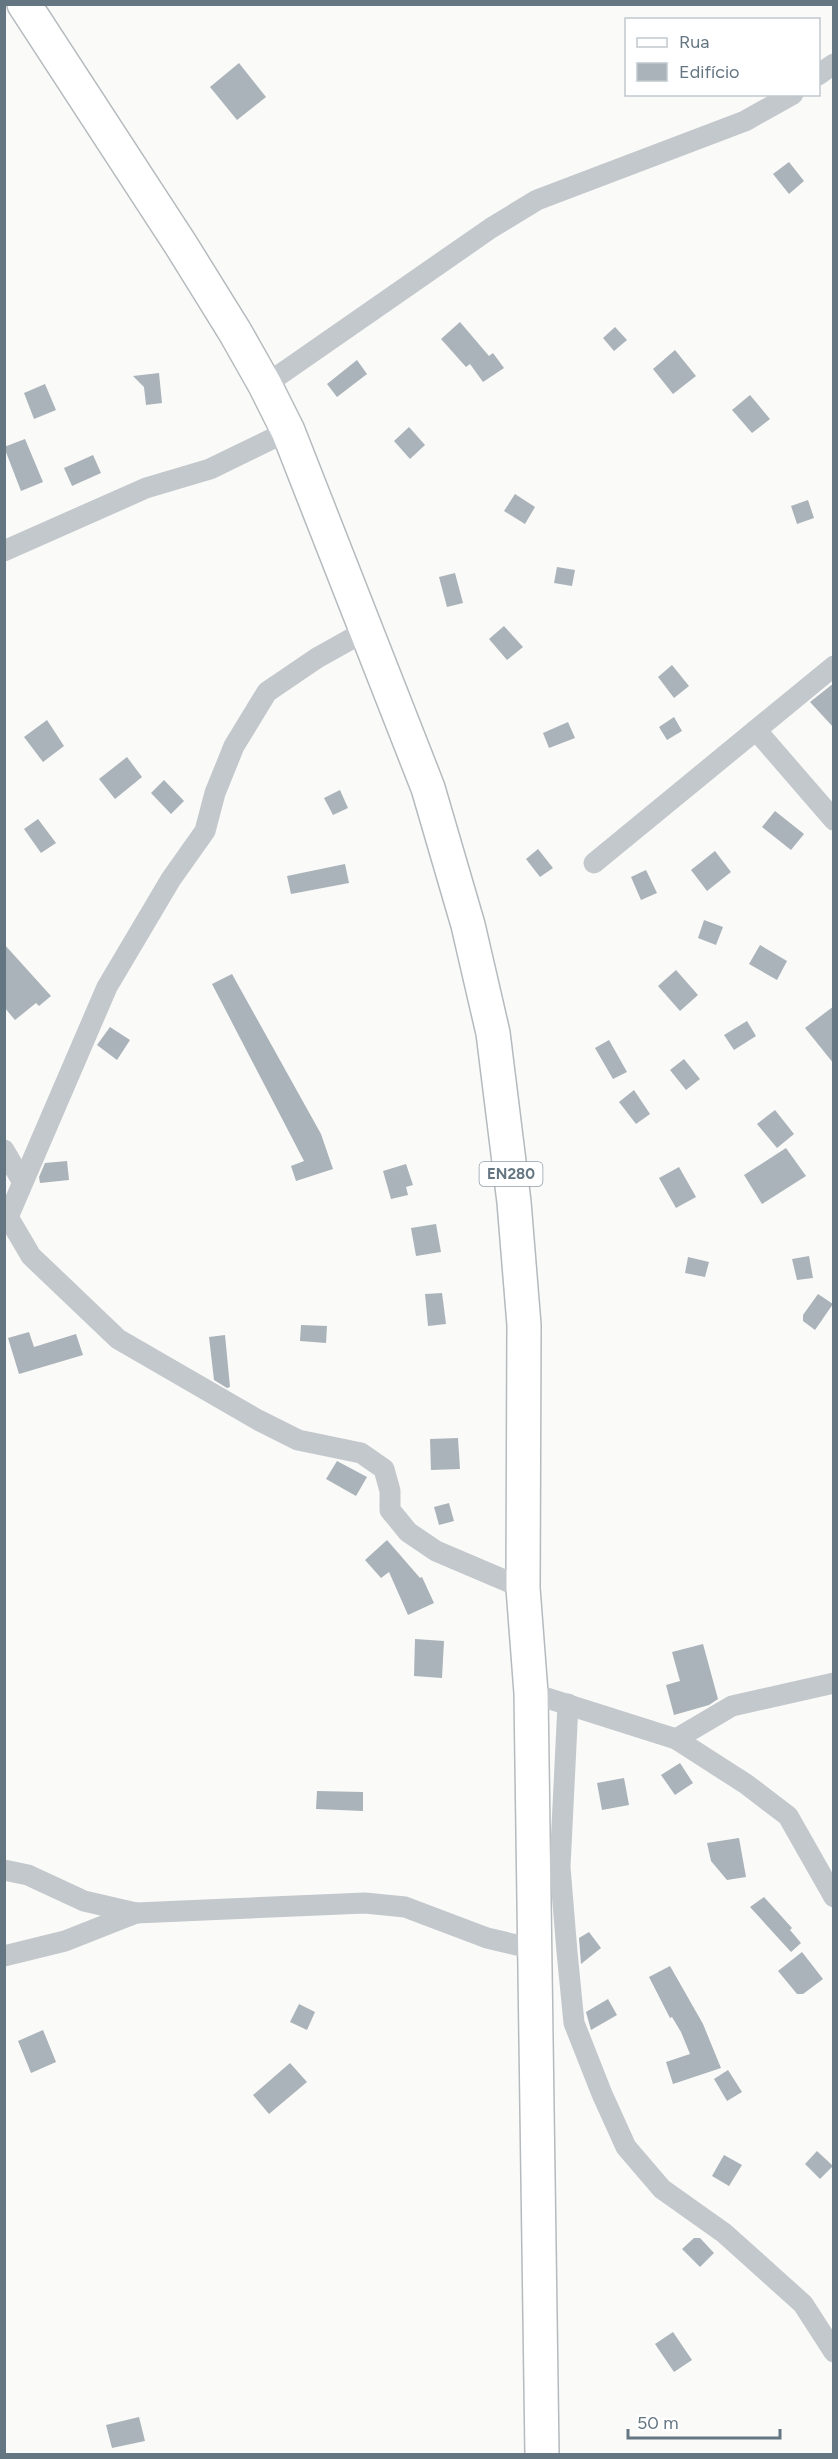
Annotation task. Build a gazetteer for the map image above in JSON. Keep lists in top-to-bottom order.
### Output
{
  "streets": {
    "main road": ["EN280"]
  },
  "legend": ["Rua", "Edifício"],
  "scale_bar": "50 m"
}
